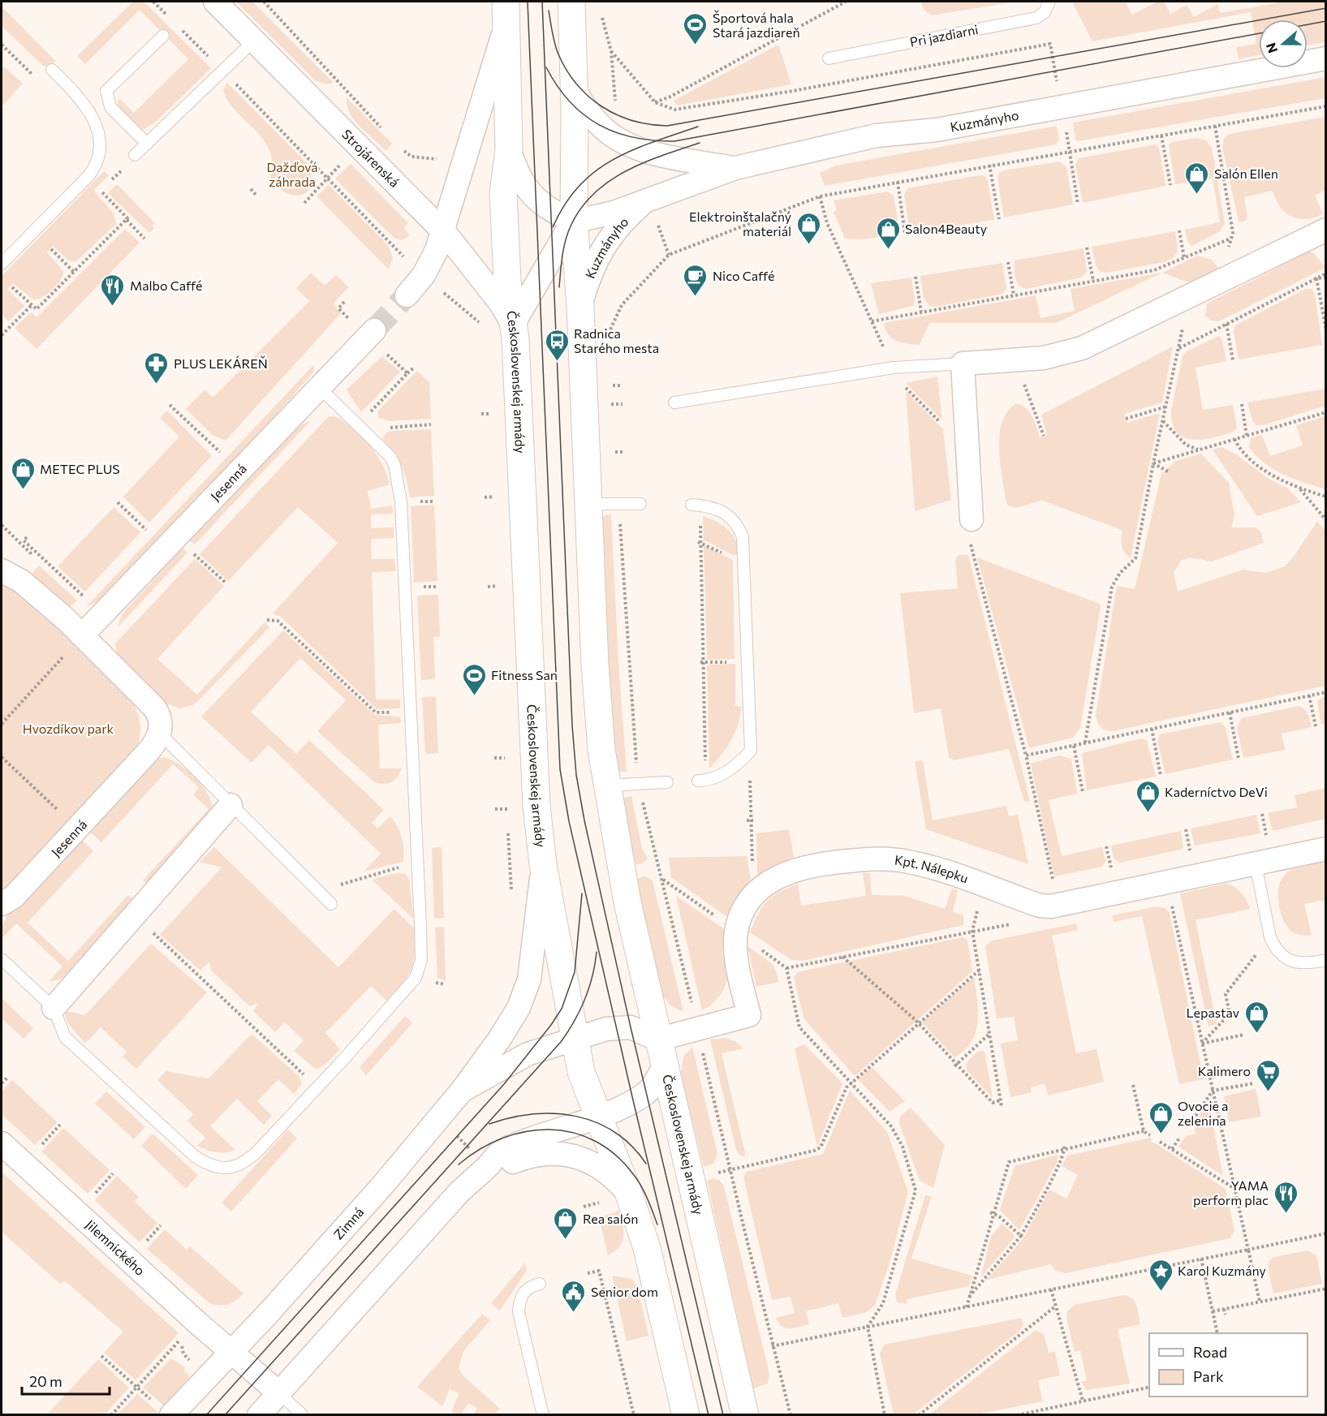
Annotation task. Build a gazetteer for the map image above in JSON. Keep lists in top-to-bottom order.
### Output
{
  "streets": {
    "street": [
      "Kuzmányho",
      "Strojárenská",
      "Československej armády",
      "Jesenná",
      "Kpt. Nálepku",
      "Zimná",
      "Jilemnického"
    ],
    "lane": ["Pri jazdiarni"]
  },
  "crossings": [
    ["Kuzmányho", "Československej armády"],
    ["Strojárenská", "Československej armády"],
    ["Československej armády", "Kpt. Nálepku"],
    ["Československej armády", "Zimná"],
    ["Kpt. Nálepku", "Zimná"],
    ["Zimná", "Jilemnického"]
  ],
  "parks": ["Dažďová záhrada", "Hvozdíkov park"],
  "places": {
    "sports": ["Športová hala Stará jazdiareň", "Fitness San"],
    "shop": [
      "Salón Ellen",
      "Elektroinštalačný materiál",
      "Salon4Beauty",
      "METEC PLUS",
      "Kaderníctvo DeVi",
      "Lepastav",
      "Ovocie a zelenina",
      "Rea salón"
    ],
    "cafe": ["Nico Caffé"],
    "restaurant": ["Malbo Caffé", "YAMA perform plac"],
    "bus stop": ["Radnica Starého mesta"],
    "pharmacy": ["PLUS LEKÁREŇ"],
    "supermarket": ["Kalimero"],
    "place": ["Karol Kuzmány"],
    "public building": ["Senior dom"]
  },
  "legend": ["Road", "Park"],
  "scale_bar": "20 m",
  "north": "left"
}
